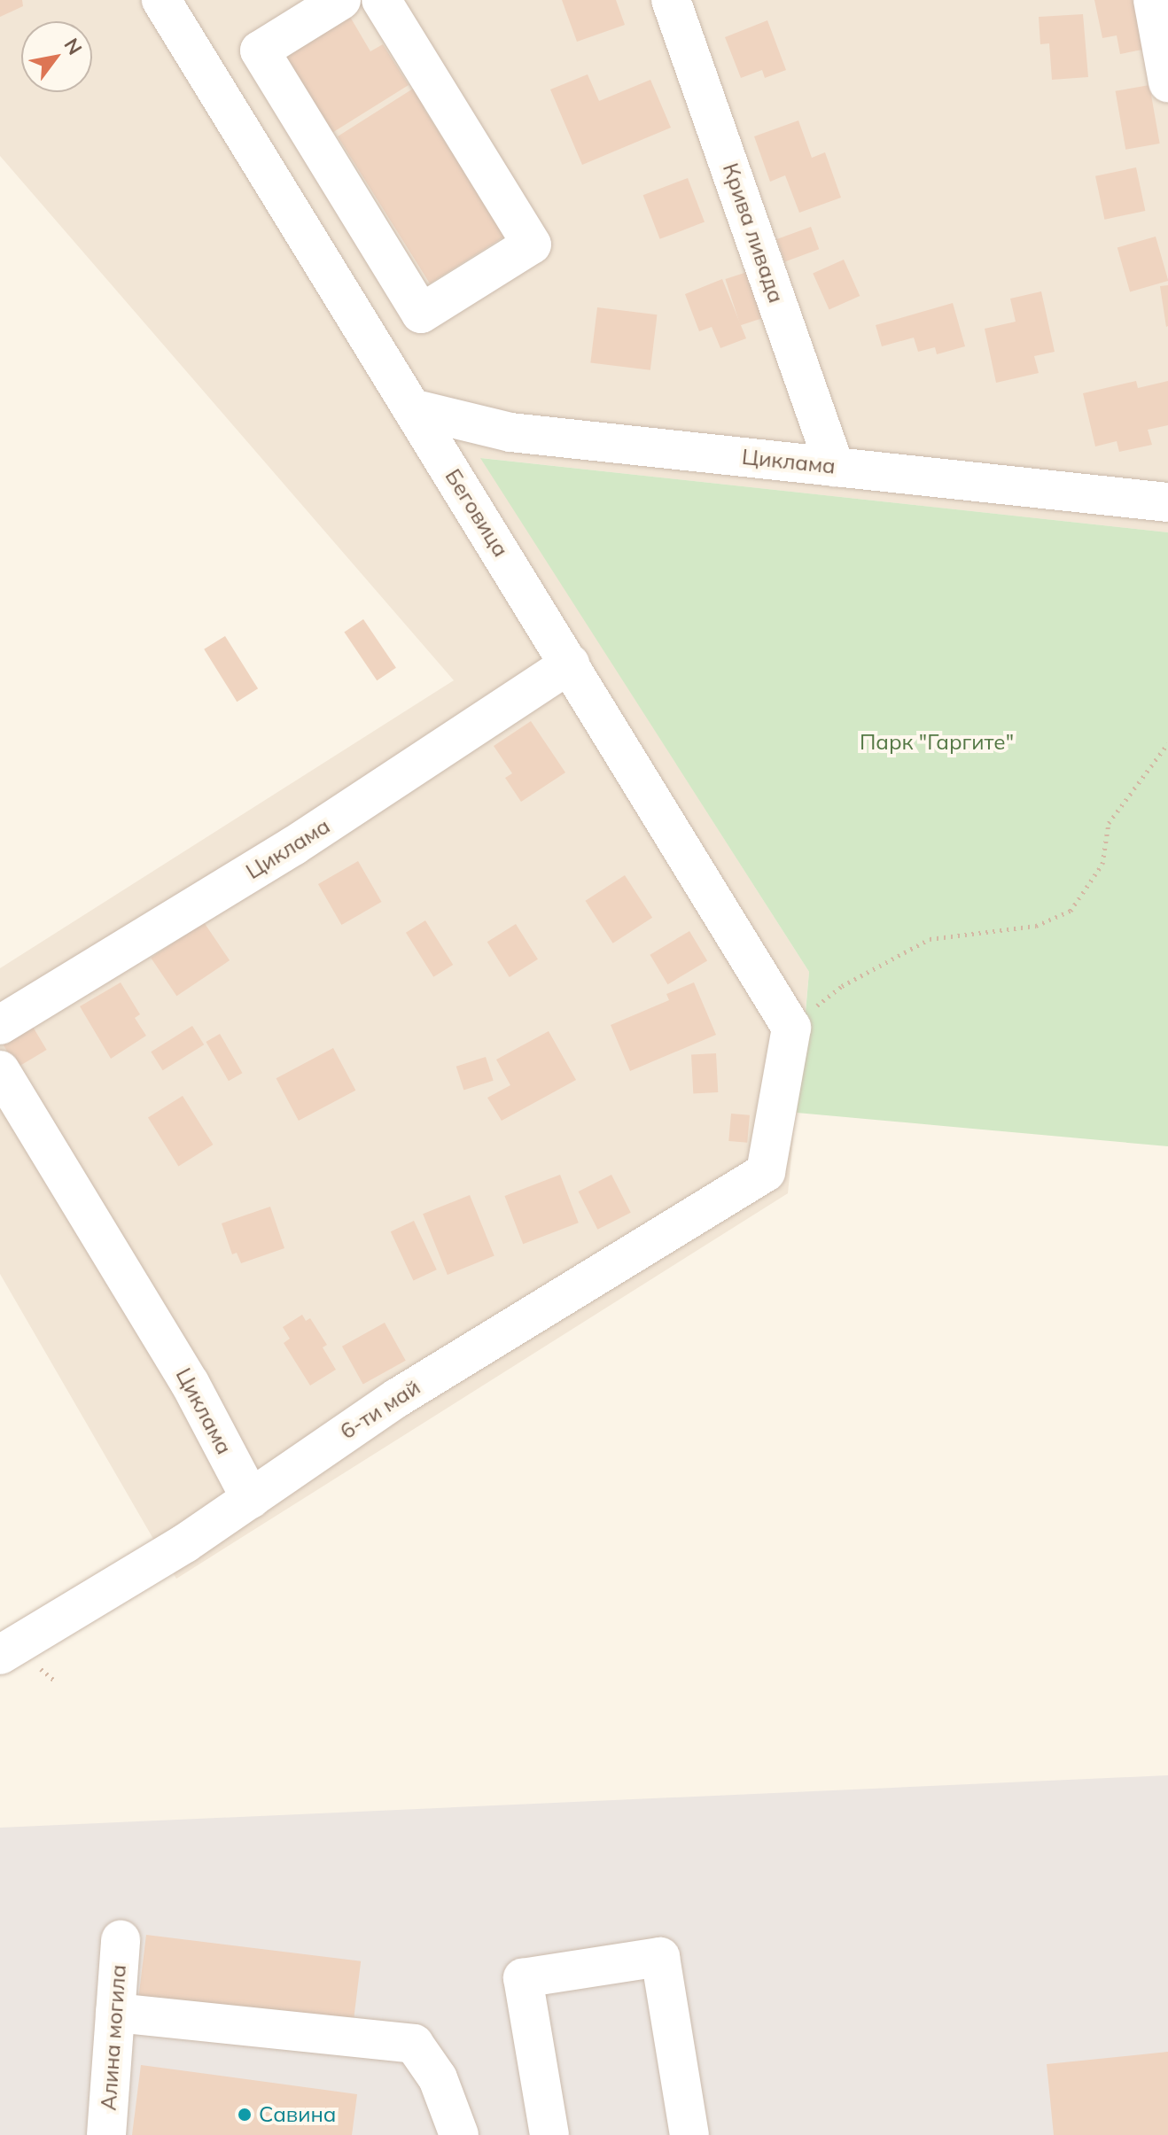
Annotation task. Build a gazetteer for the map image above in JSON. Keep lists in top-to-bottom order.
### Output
{
  "streets": {
    "street": [
      "Крива ливада",
      "Циклама",
      "Беговица",
      "6-ти май",
      "Алина могила"
    ]
  },
  "crossings": [
    ["Крива ливада", "Циклама"],
    ["Циклама", "Беговица"],
    ["Циклама", "6-ти май"],
    ["Беговица", "6-ти май"]
  ],
  "parks": ["Парк \"Гаргите\""],
  "places": ["Савина"],
  "north": "top right"
}
